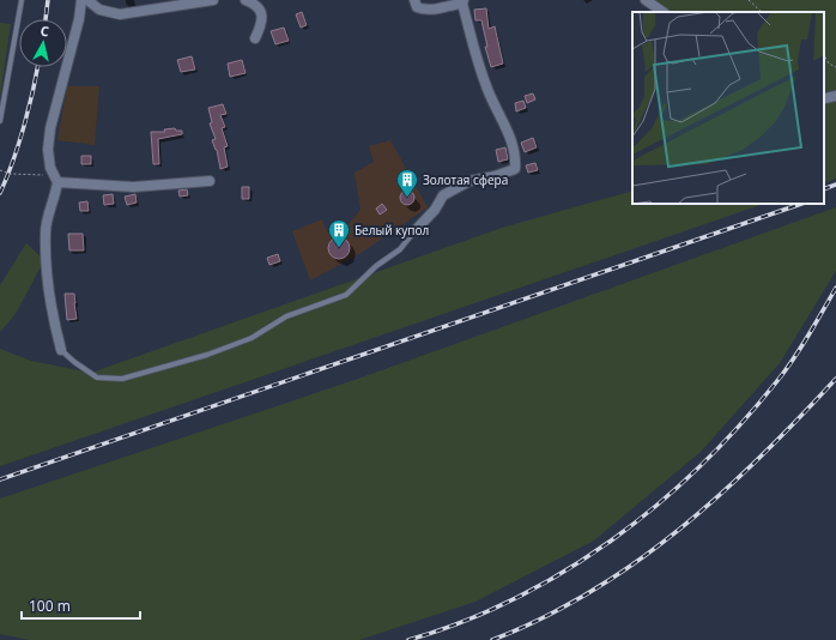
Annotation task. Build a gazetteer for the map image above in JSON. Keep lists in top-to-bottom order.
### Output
{
  "places": {
    "building": ["Золотая сфера", "Белый купол"]
  },
  "scale_bar": "100 m",
  "north": "top"
}
